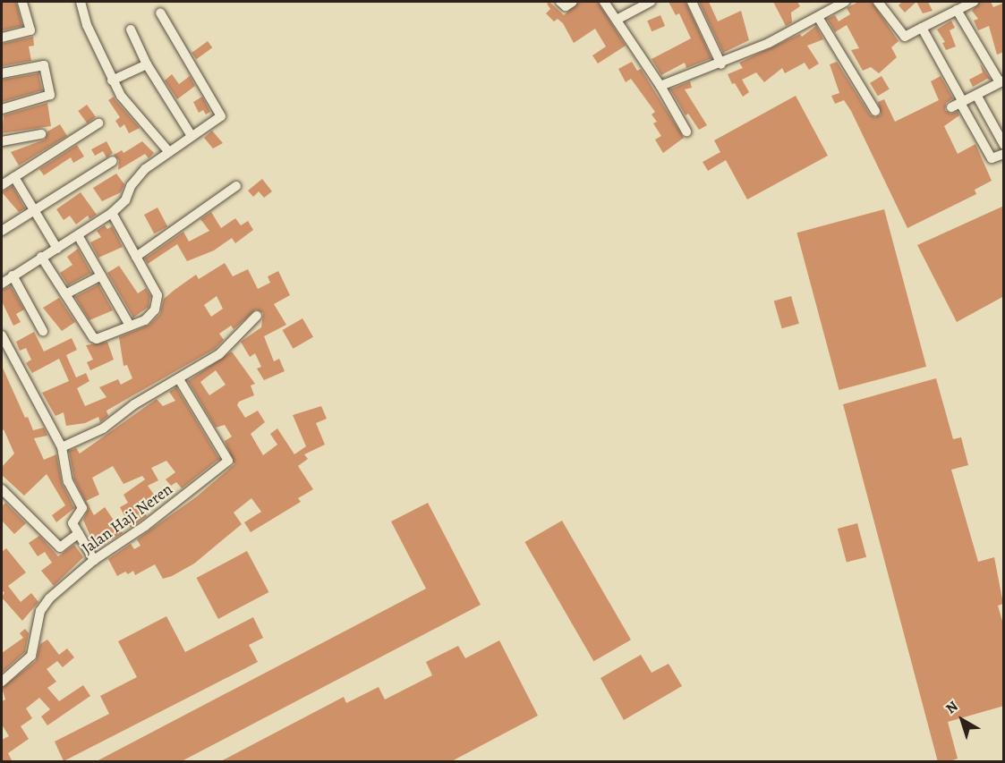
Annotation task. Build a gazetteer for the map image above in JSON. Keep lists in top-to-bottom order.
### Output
{
  "streets": {
    "street": ["Jalan Haji Neren"]
  },
  "north": "top left"
}
